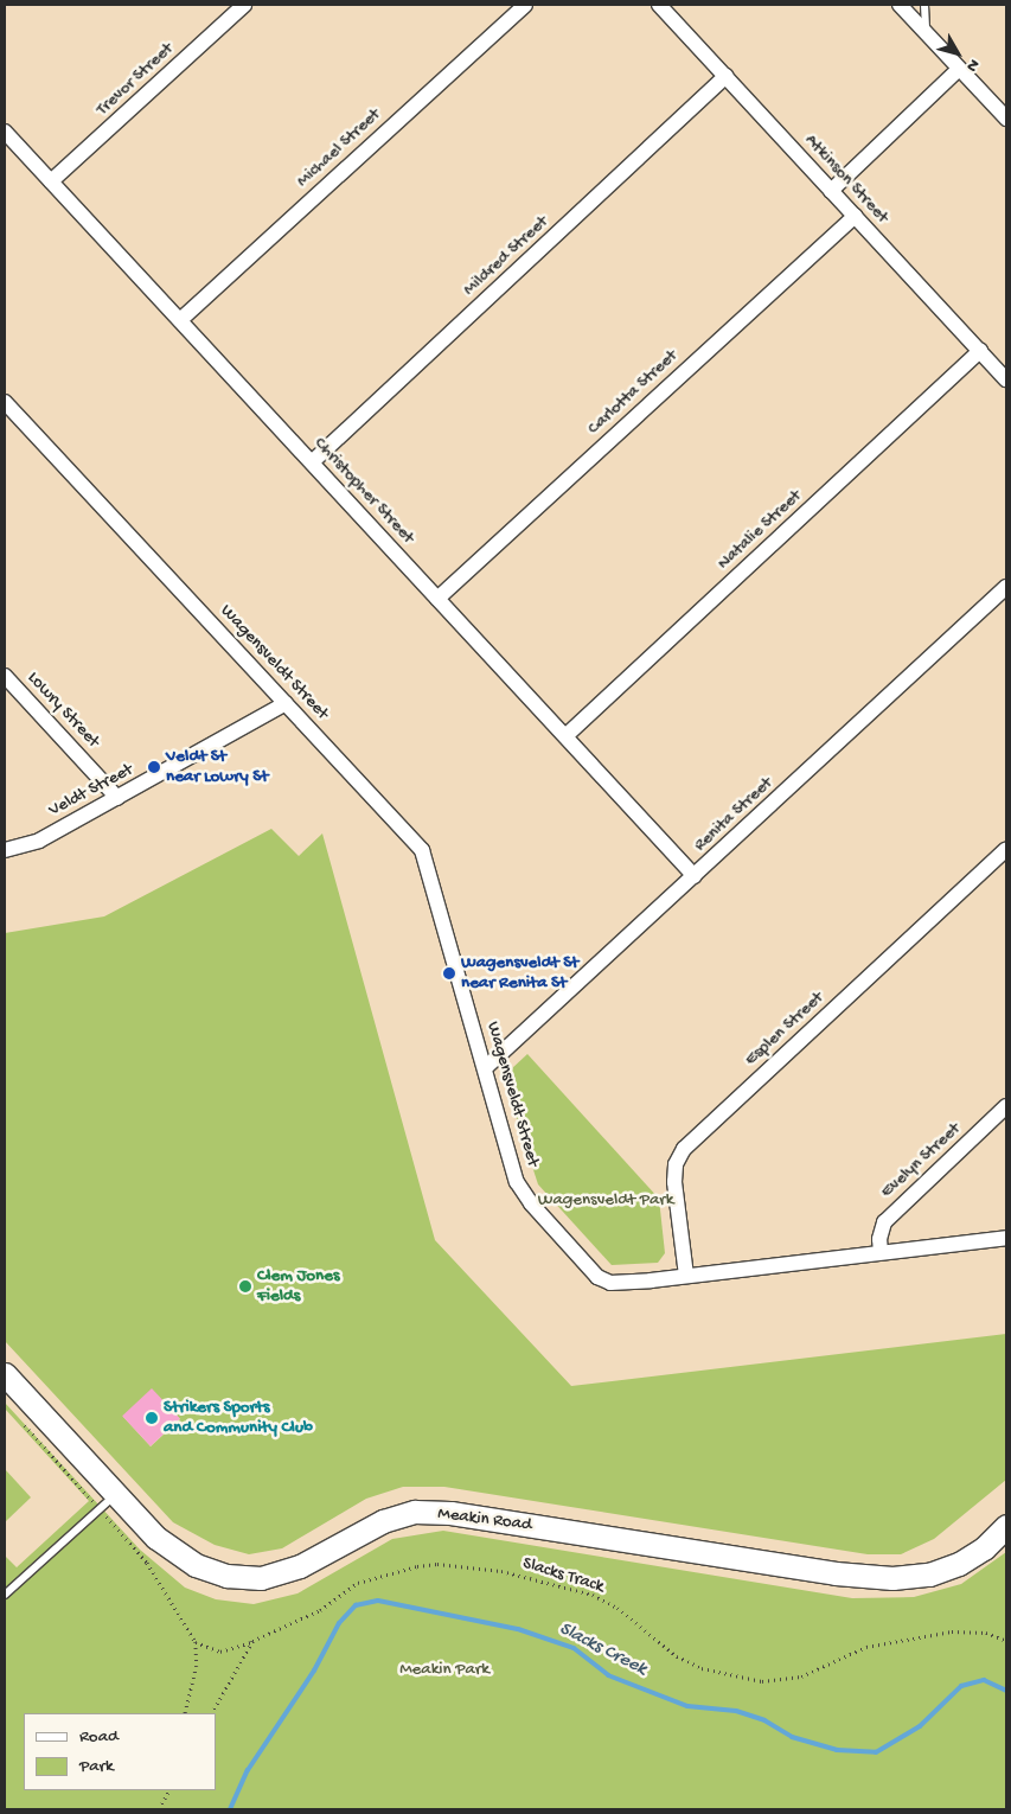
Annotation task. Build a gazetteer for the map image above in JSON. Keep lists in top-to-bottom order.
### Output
{
  "streets": {
    "street": [
      "Trevor Street",
      "Michael Street",
      "Atkinson Street",
      "Mildred Street",
      "Carlotta Street",
      "Christopher Street",
      "Natalie Street",
      "Wagensveldt Street",
      "Lowry Street",
      "Veldt Street",
      "Renita Street",
      "Esplen Street",
      "Evelyn Street",
      "Meakin Road"
    ],
    "path": ["Slacks Track"]
  },
  "crossings": [
    ["Trevor Street", "Christopher Street"],
    ["Michael Street", "Christopher Street"],
    ["Atkinson Street", "Mildred Street"],
    ["Atkinson Street", "Carlotta Street"],
    ["Atkinson Street", "Natalie Street"],
    ["Mildred Street", "Christopher Street"],
    ["Carlotta Street", "Christopher Street"],
    ["Christopher Street", "Natalie Street"],
    ["Christopher Street", "Renita Street"],
    ["Wagensveldt Street", "Veldt Street"],
    ["Wagensveldt Street", "Renita Street"],
    ["Wagensveldt Street", "Esplen Street"],
    ["Wagensveldt Street", "Evelyn Street"],
    ["Lowry Street", "Veldt Street"]
  ],
  "water": ["Slacks Creek"],
  "parks": ["Wagensveldt Park", "Meakin Park"],
  "places": [
    "Veldt St near Lowry St",
    "Wagensveldt St near Renita St",
    "Clem Jones Fields",
    "Strikers Sports and Community Club"
  ],
  "legend": ["Road", "Park"],
  "north": "bottom right"
}
